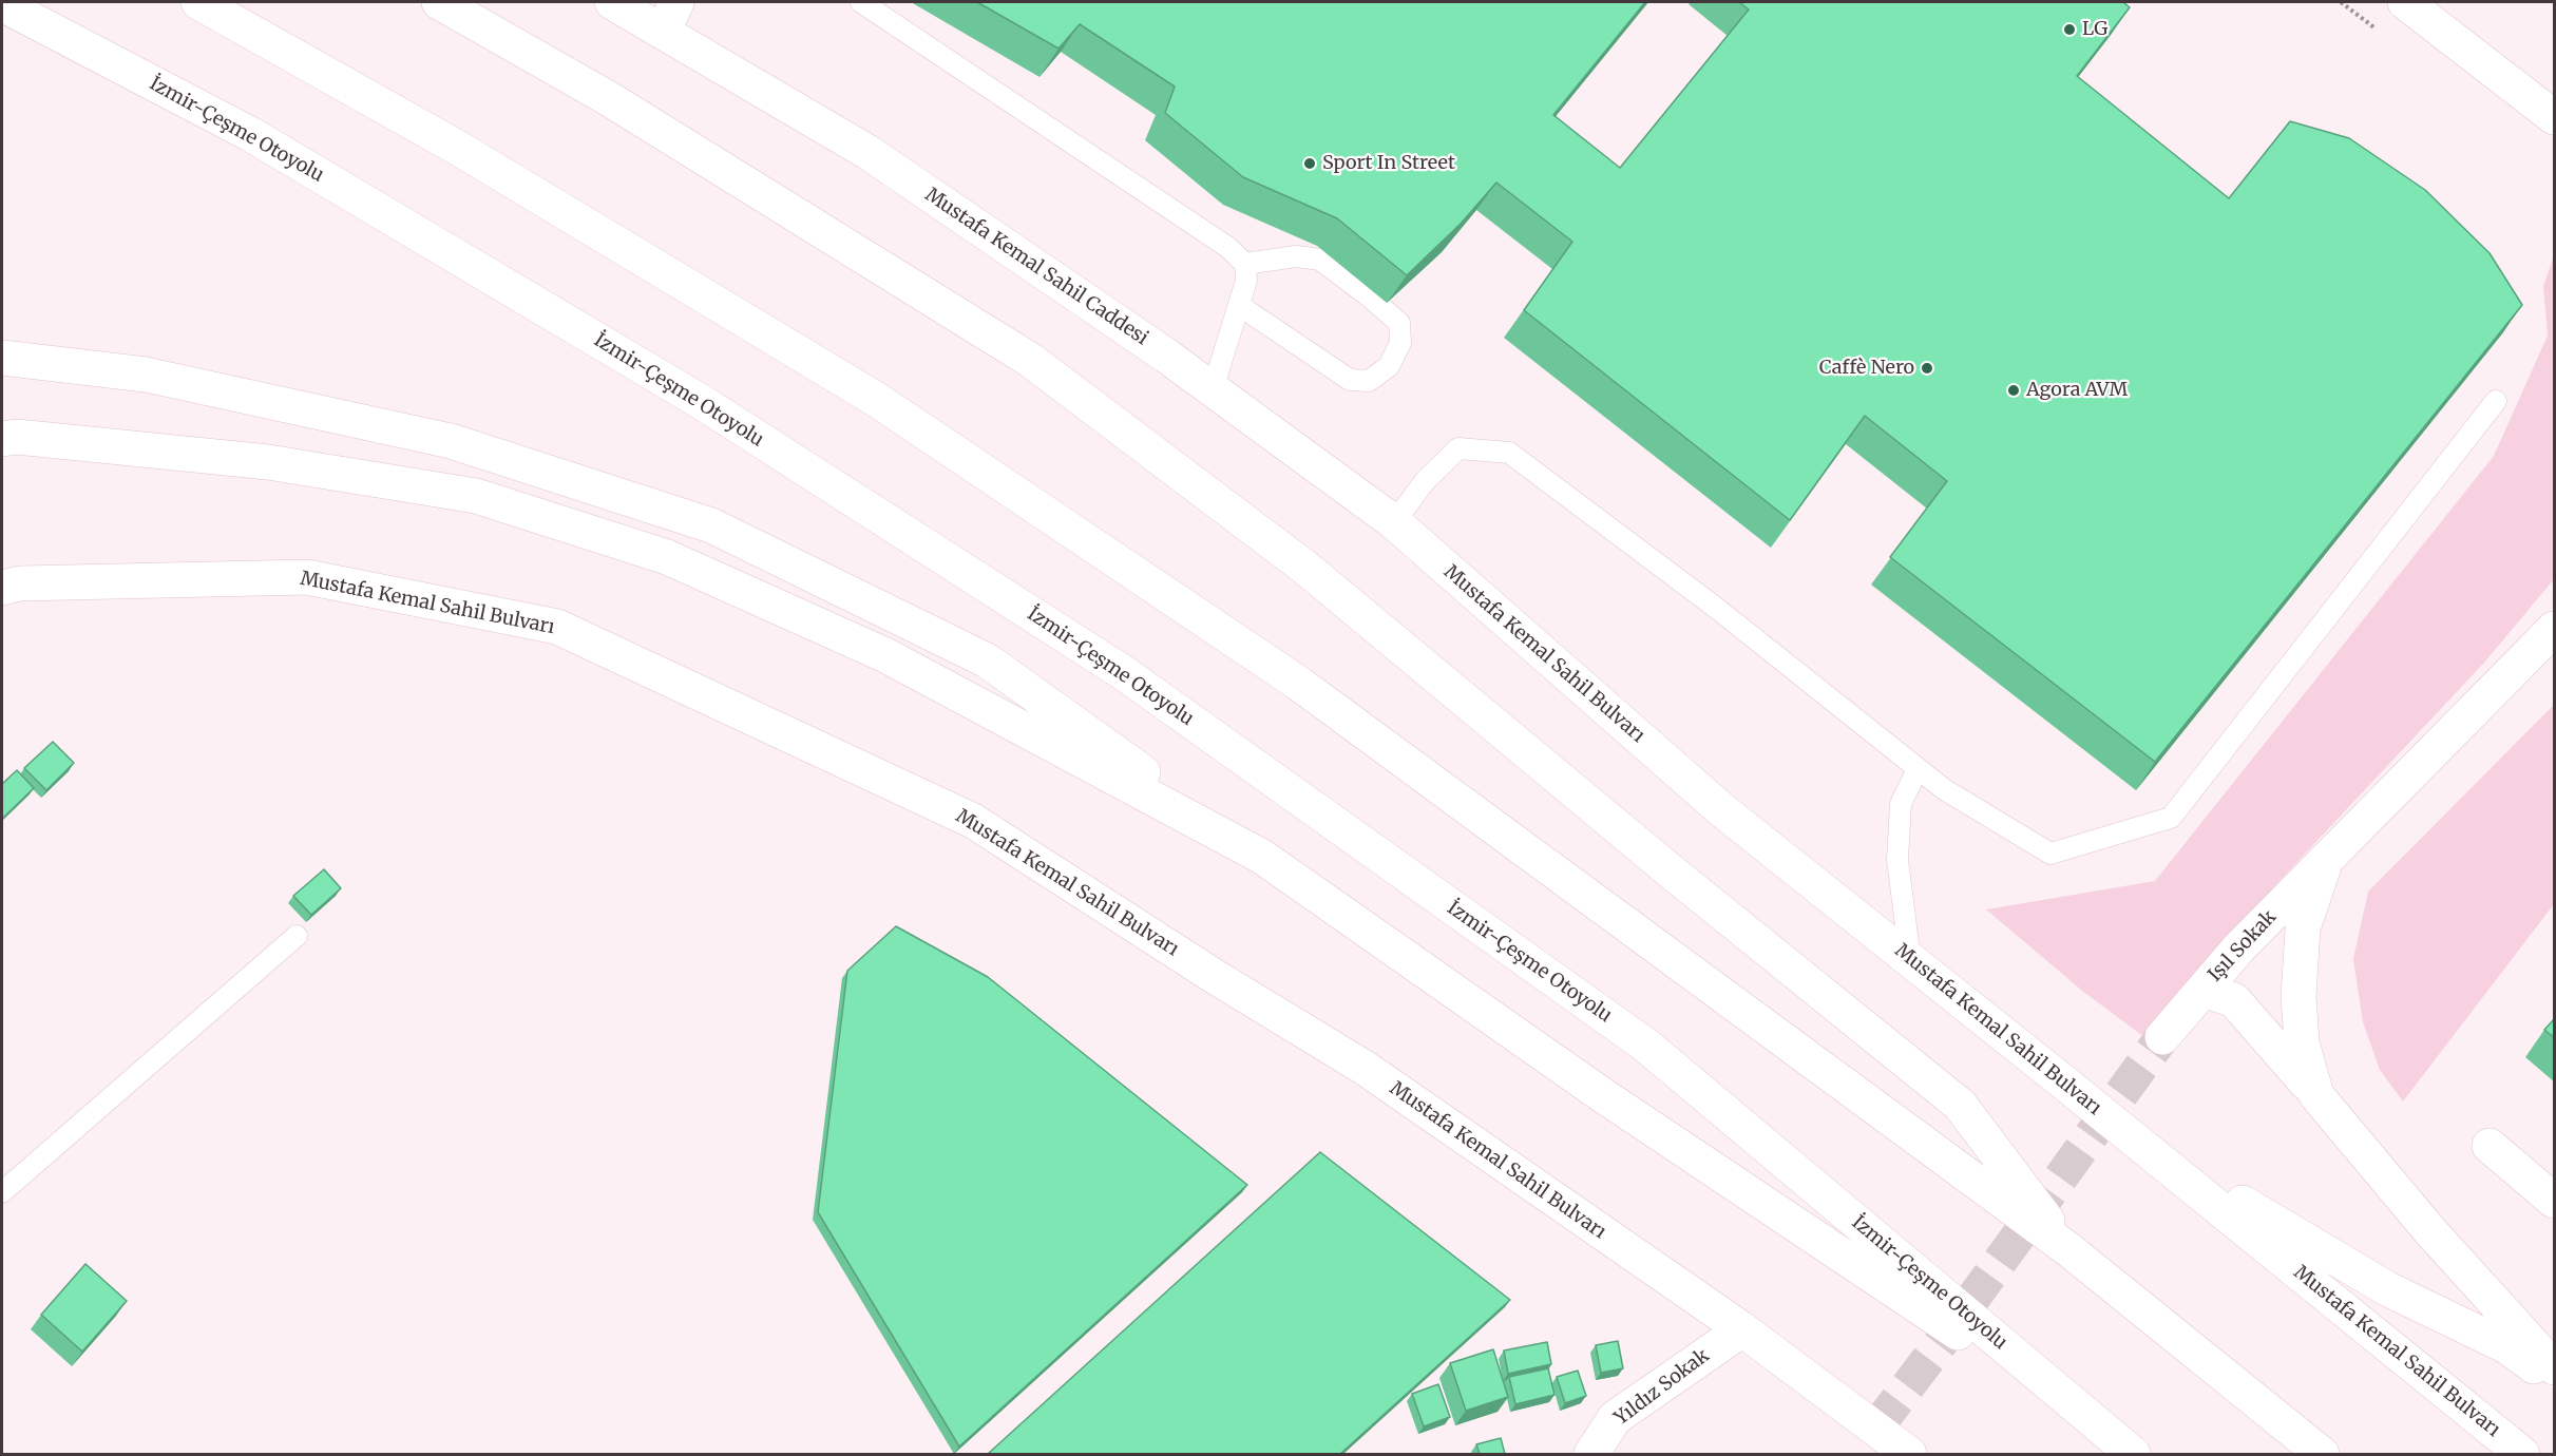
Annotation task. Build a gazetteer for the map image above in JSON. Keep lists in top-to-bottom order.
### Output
{
  "streets": {
    "main road": [
      "İzmir-Çeşme Otoyolu",
      "Mustafa Kemal Sahil Caddesi",
      "Mustafa Kemal Sahil Bulvarı",
      "Işıl Sokak",
      "Yıldız Sokak"
    ]
  },
  "crossings": [
    ["Mustafa Kemal Sahil Caddesi", "Mustafa Kemal Sahil Bulvarı"],
    ["Mustafa Kemal Sahil Bulvarı", "Yıldız Sokak"]
  ],
  "places": [
    "LG",
    "Sport In Street",
    "Caffè Nero",
    "Agora AVM"
  ]
}
